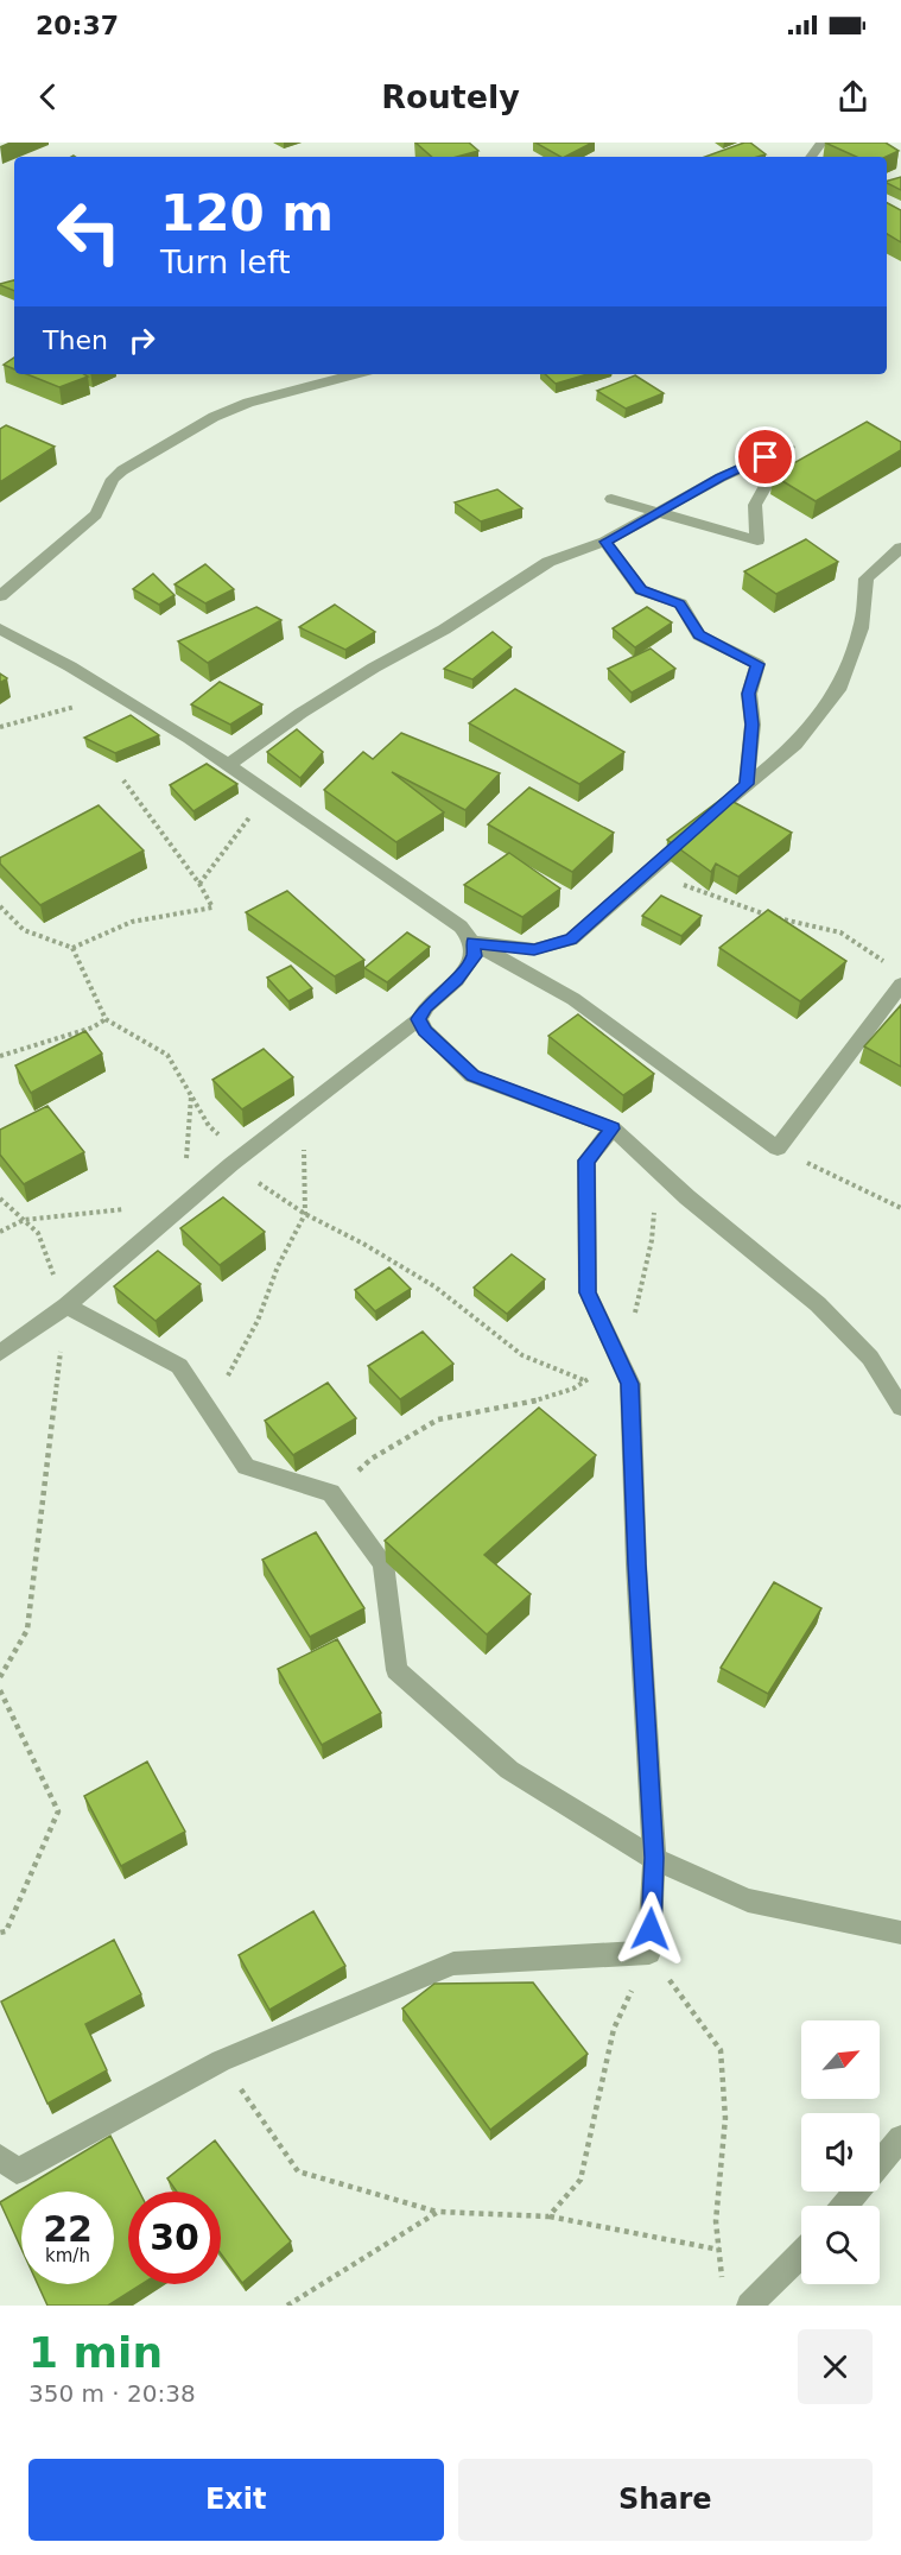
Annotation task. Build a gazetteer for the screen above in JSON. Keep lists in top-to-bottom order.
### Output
{
  "north": "top right",
  "page": {
    "status": "20:37",
    "header": "Routely",
    "turn": ["120 m", "Turn left"],
    "then": "Then",
    "speed": "22 km/h",
    "limit": "30",
    "heading": ["1 min", "350 m · 20:38"],
    "buttons": ["Exit", "Share"]
  }
}
